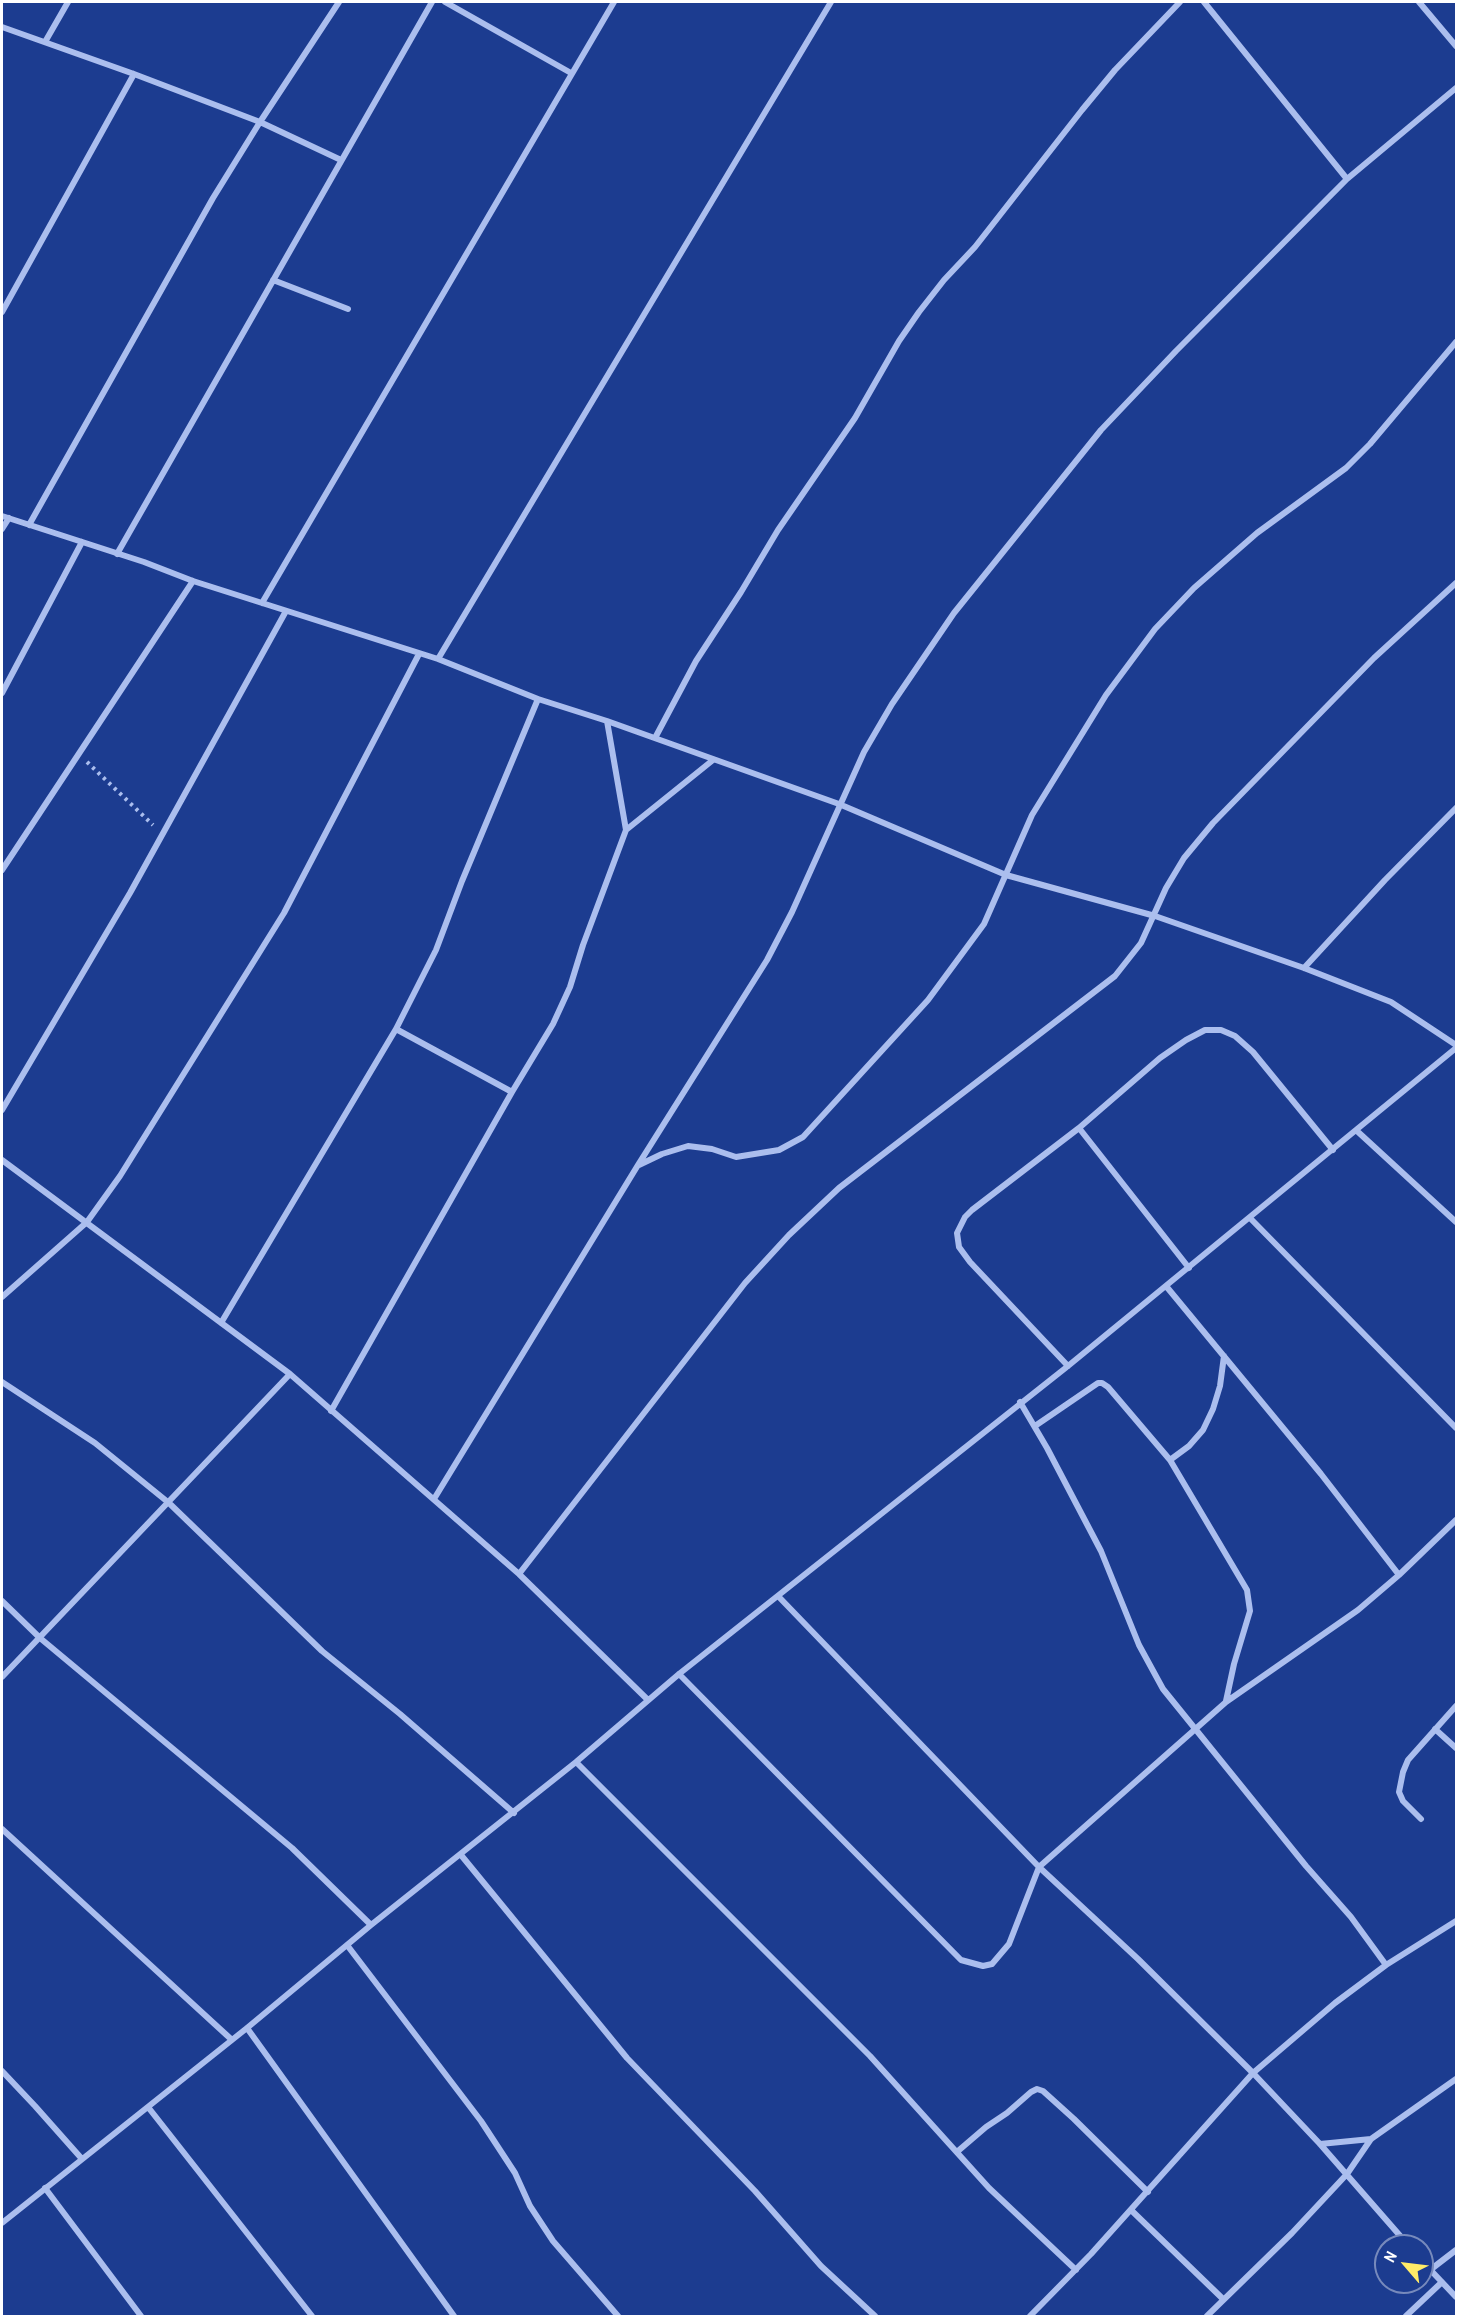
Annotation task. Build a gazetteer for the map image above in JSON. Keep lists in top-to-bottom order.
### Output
{
  "north": "top left"
}
